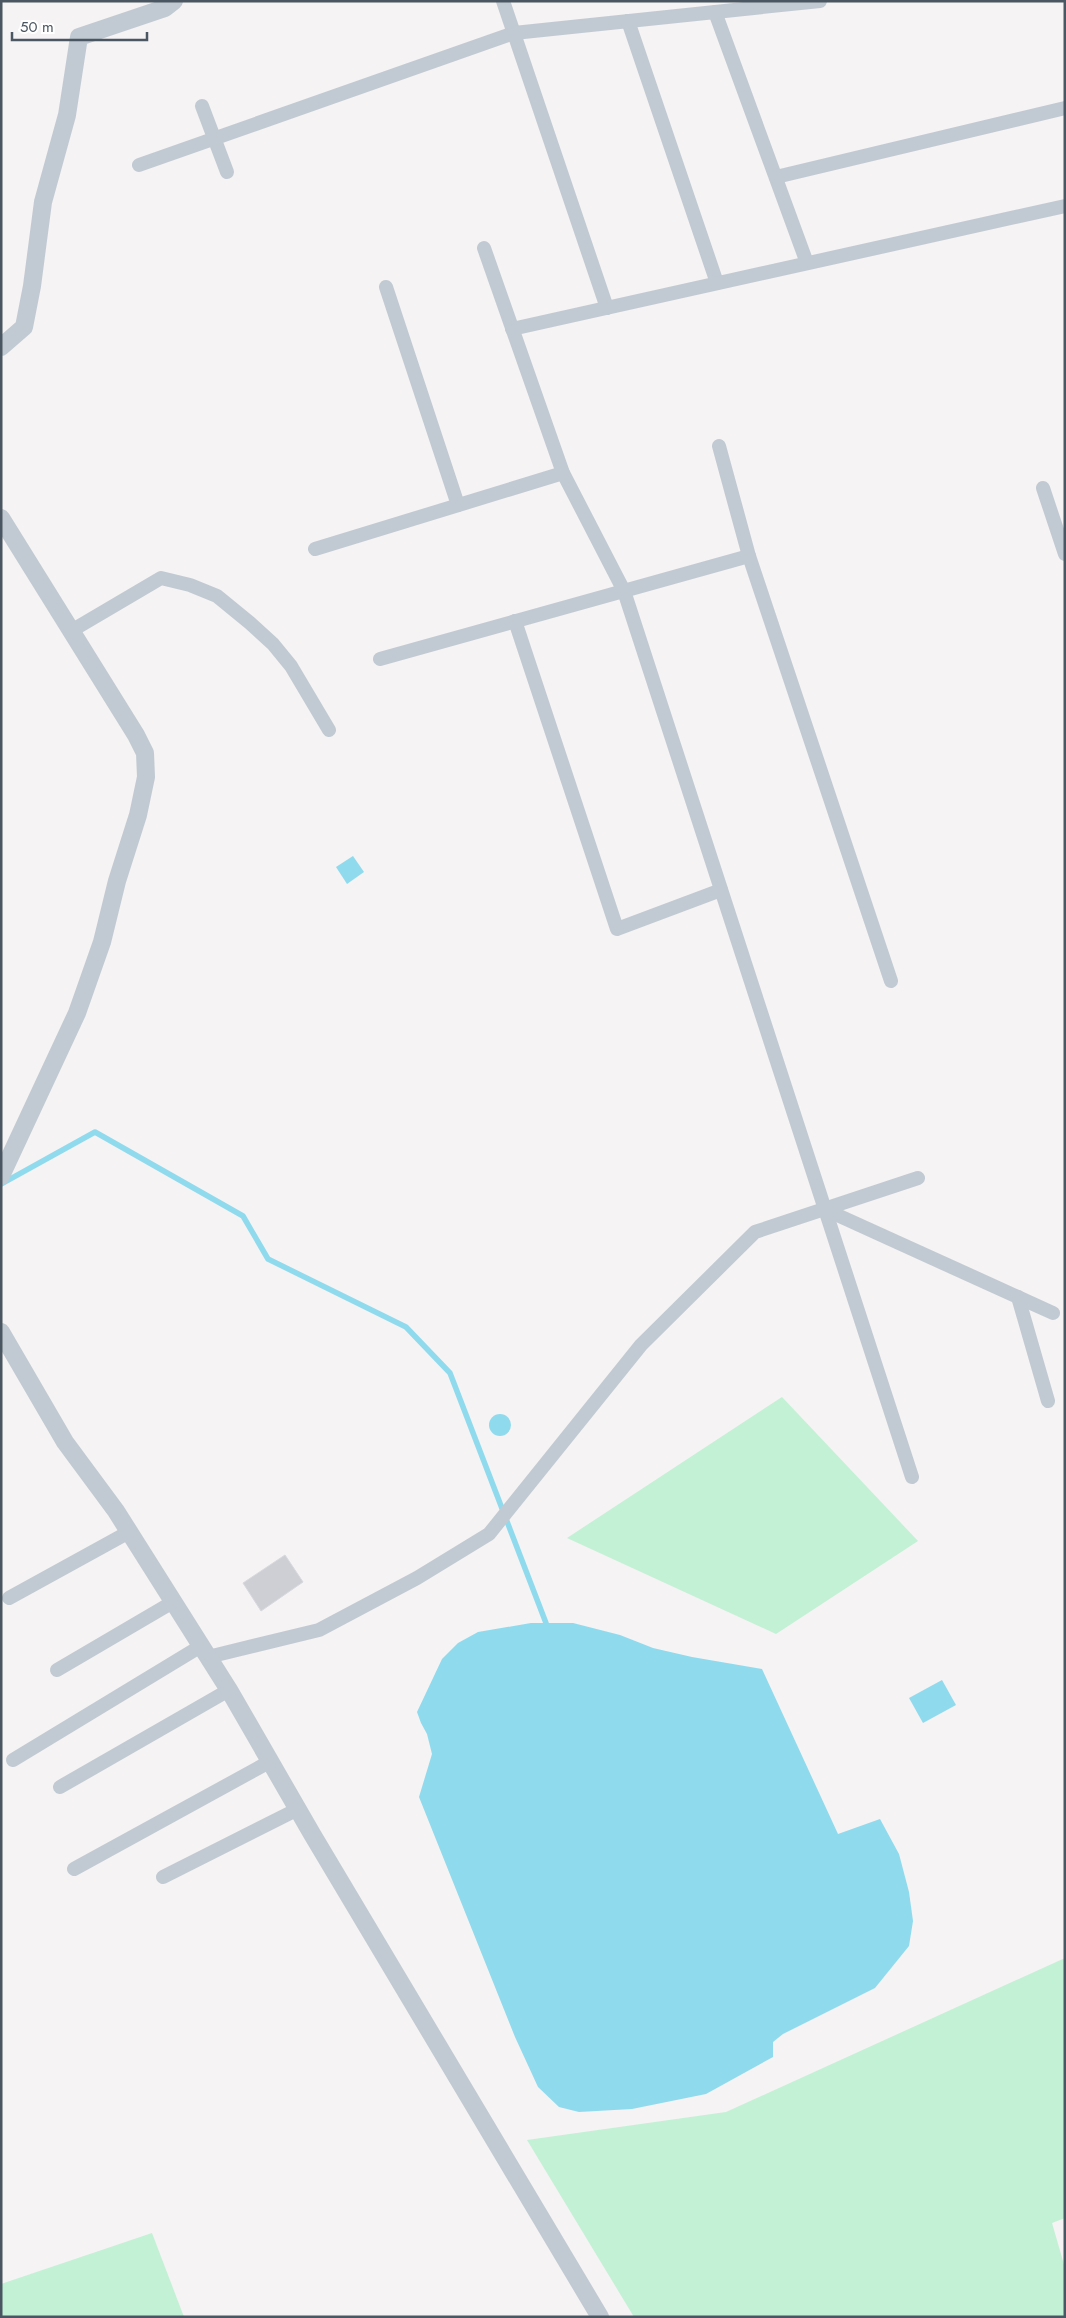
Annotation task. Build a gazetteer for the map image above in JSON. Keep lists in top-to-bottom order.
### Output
{
  "scale_bar": "50 m"
}
